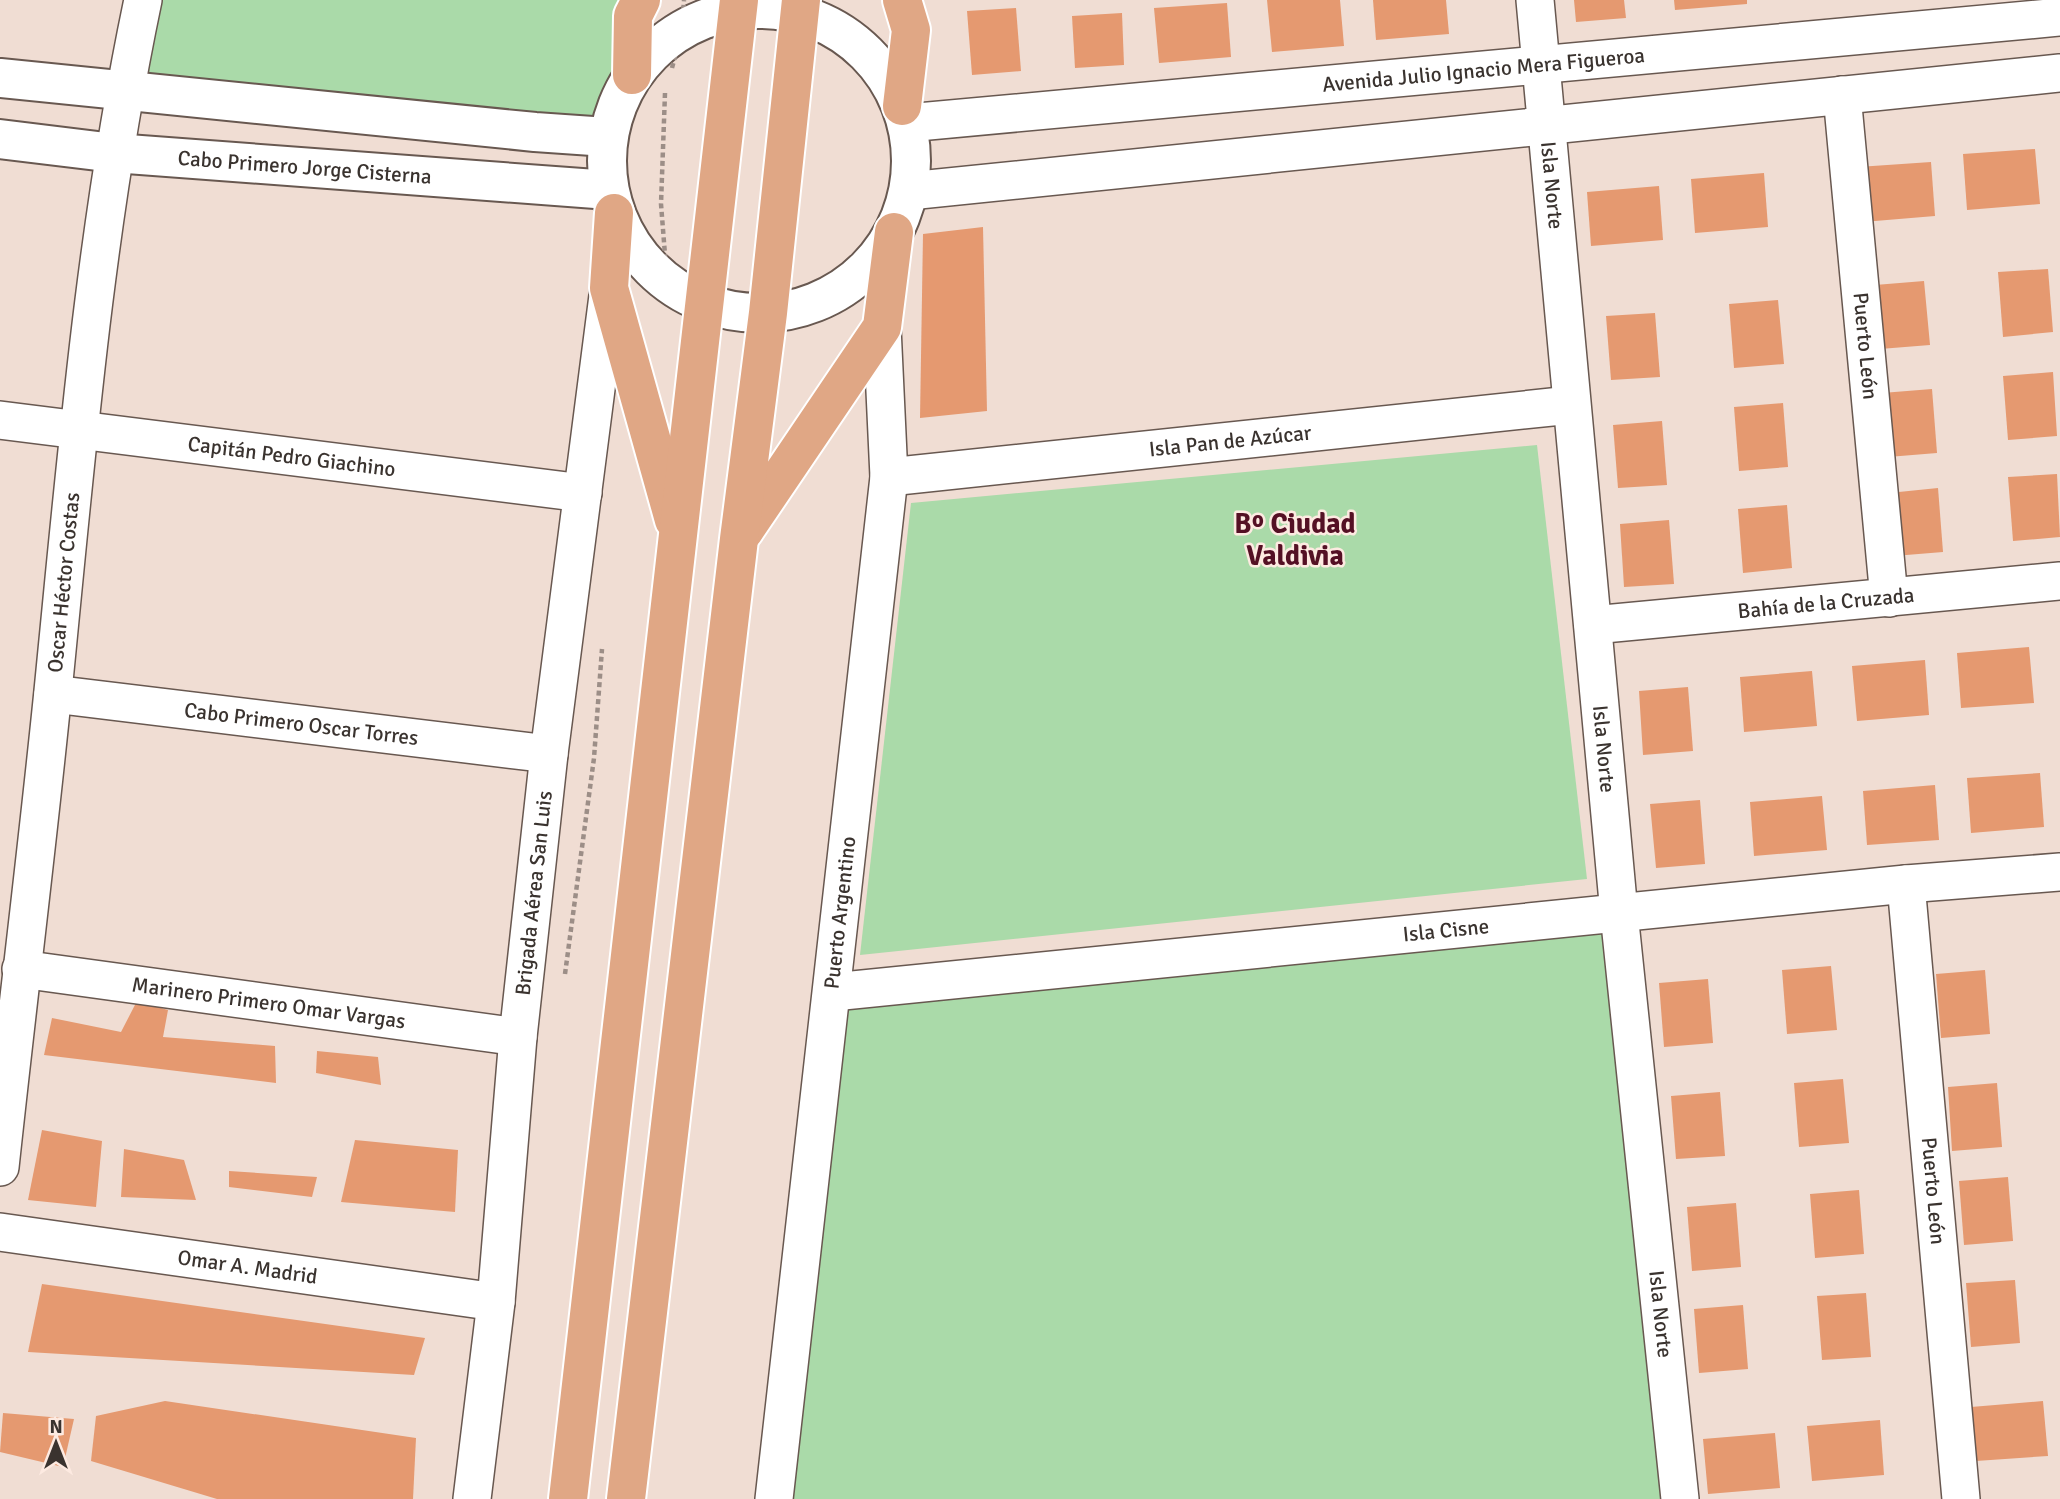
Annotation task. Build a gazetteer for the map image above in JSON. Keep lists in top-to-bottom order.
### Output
{
  "streets": {
    "street": [
      "Avenida Julio Ignacio Mera Figueroa",
      "Cabo Primero Jorge Cisterna",
      "Isla Norte",
      "Puerto León",
      "Isla Pan de Azúcar",
      "Capitán Pedro Giachino",
      "Oscar Héctor Costas",
      "Bahía de la Cruzada",
      "Cabo Primero Oscar Torres",
      "Brigada Aérea San Luis",
      "Puerto Argentino",
      "Isla Cisne",
      "Marinero Primero Omar Vargas",
      "Omar A. Madrid"
    ]
  },
  "crossings": [
    ["Avenida Julio Ignacio Mera Figueroa", "Isla Norte"],
    ["Cabo Primero Jorge Cisterna", "Oscar Héctor Costas"],
    ["Isla Norte", "Isla Pan de Azúcar"],
    ["Isla Norte", "Bahía de la Cruzada"],
    ["Isla Norte", "Isla Cisne"],
    ["Puerto León", "Bahía de la Cruzada"],
    ["Puerto León", "Isla Cisne"],
    ["Isla Pan de Azúcar", "Puerto Argentino"],
    ["Capitán Pedro Giachino", "Oscar Héctor Costas"],
    ["Capitán Pedro Giachino", "Brigada Aérea San Luis"],
    ["Oscar Héctor Costas", "Cabo Primero Oscar Torres"],
    ["Oscar Héctor Costas", "Marinero Primero Omar Vargas"],
    ["Cabo Primero Oscar Torres", "Brigada Aérea San Luis"],
    ["Brigada Aérea San Luis", "Marinero Primero Omar Vargas"],
    ["Brigada Aérea San Luis", "Omar A. Madrid"],
    ["Puerto Argentino", "Isla Cisne"]
  ],
  "districts": ["Bº Ciudad Valdivia"],
  "north": "top"
}
